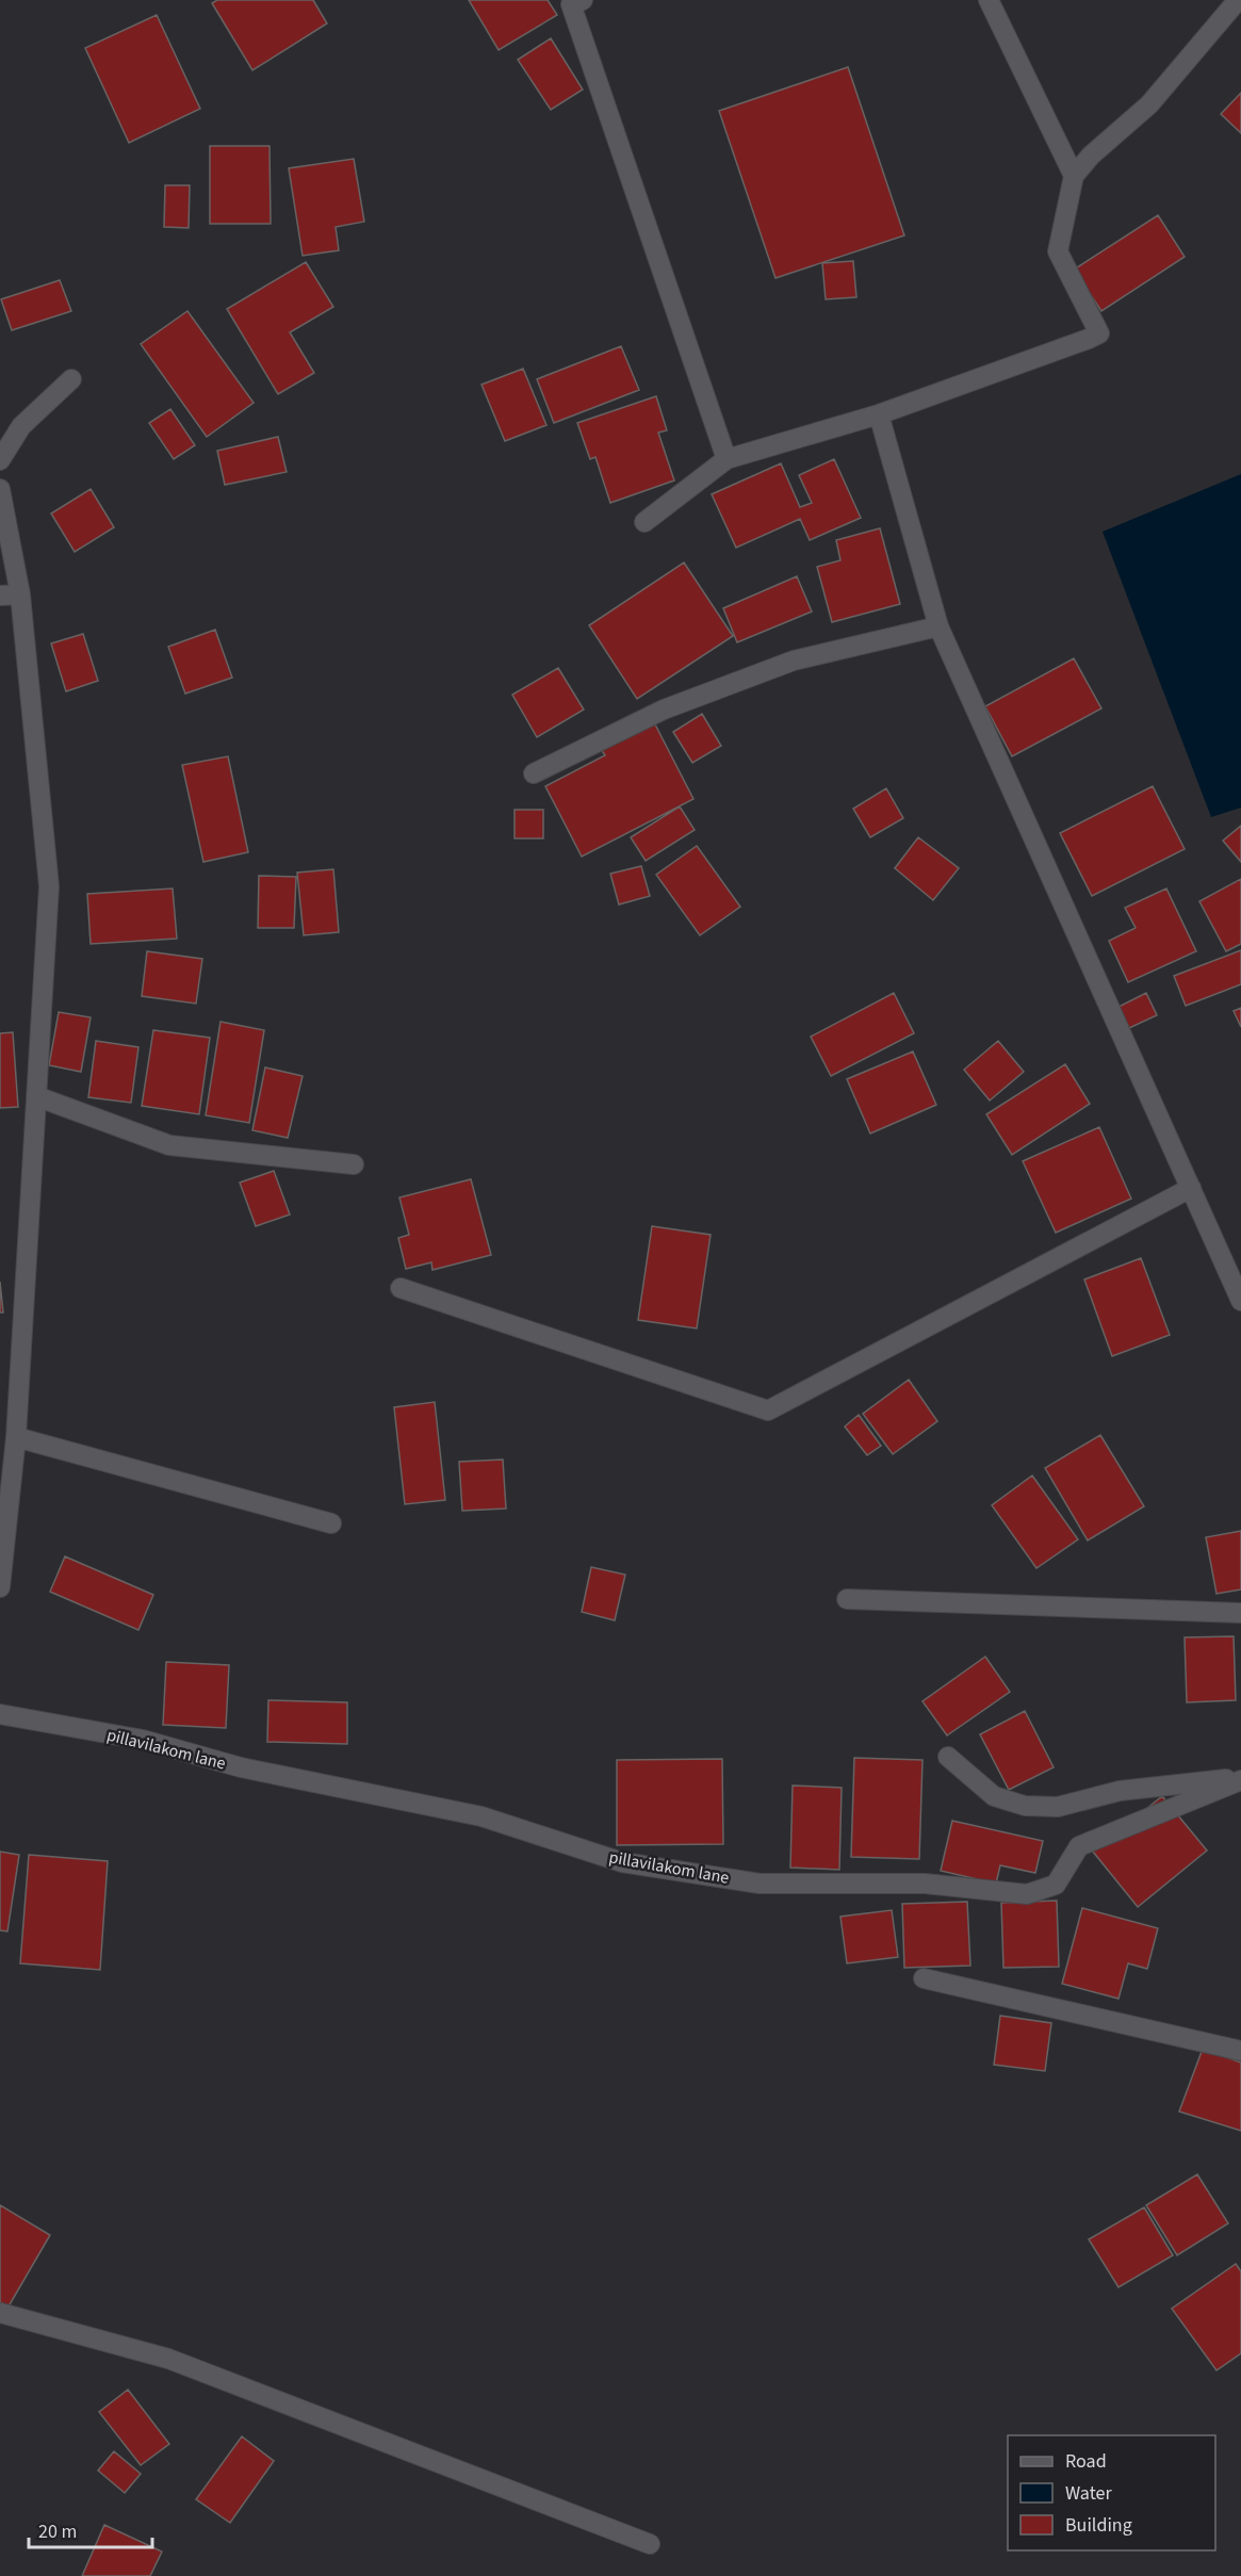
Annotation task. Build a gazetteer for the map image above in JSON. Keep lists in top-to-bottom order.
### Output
{
  "streets": {
    "street": ["pillavilakom lane"]
  },
  "legend": ["Road", "Water", "Building"],
  "scale_bar": "20 m"
}
